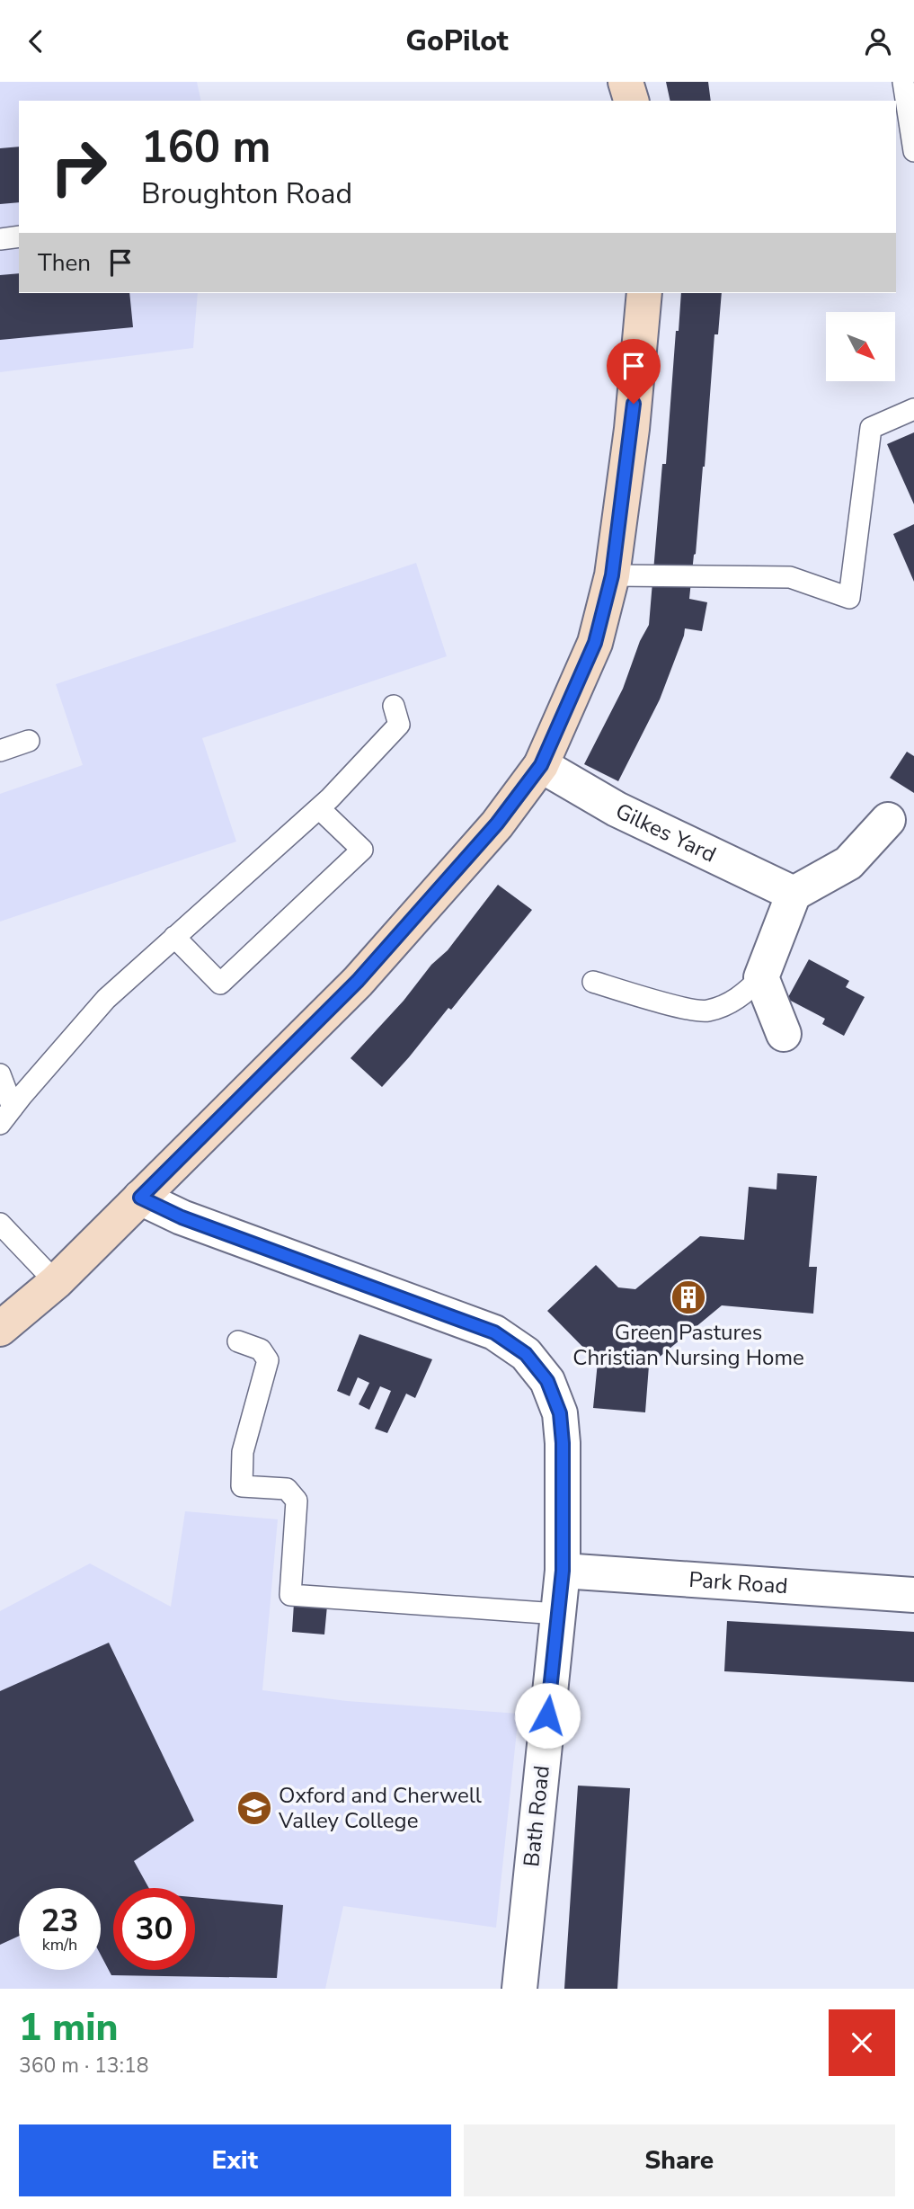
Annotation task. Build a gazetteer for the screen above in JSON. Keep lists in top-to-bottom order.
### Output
{
  "streets": {
    "street": ["Gilkes Yard", "Park Road", "Bath Road"]
  },
  "crossings": [
    ["Park Road", "Bath Road"]
  ],
  "places": {
    "building": ["Green Pastures Christian Nursing Home"],
    "school or university": ["Oxford and Cherwell Valley College"]
  },
  "north": "bottom right",
  "page": {
    "header": "GoPilot",
    "turn": ["160 m", "Broughton Road"],
    "then": "Then",
    "speed": "23 km/h",
    "limit": "30",
    "heading": ["1 min", "360 m · 13:18"],
    "buttons": ["Exit", "Share"]
  }
}
